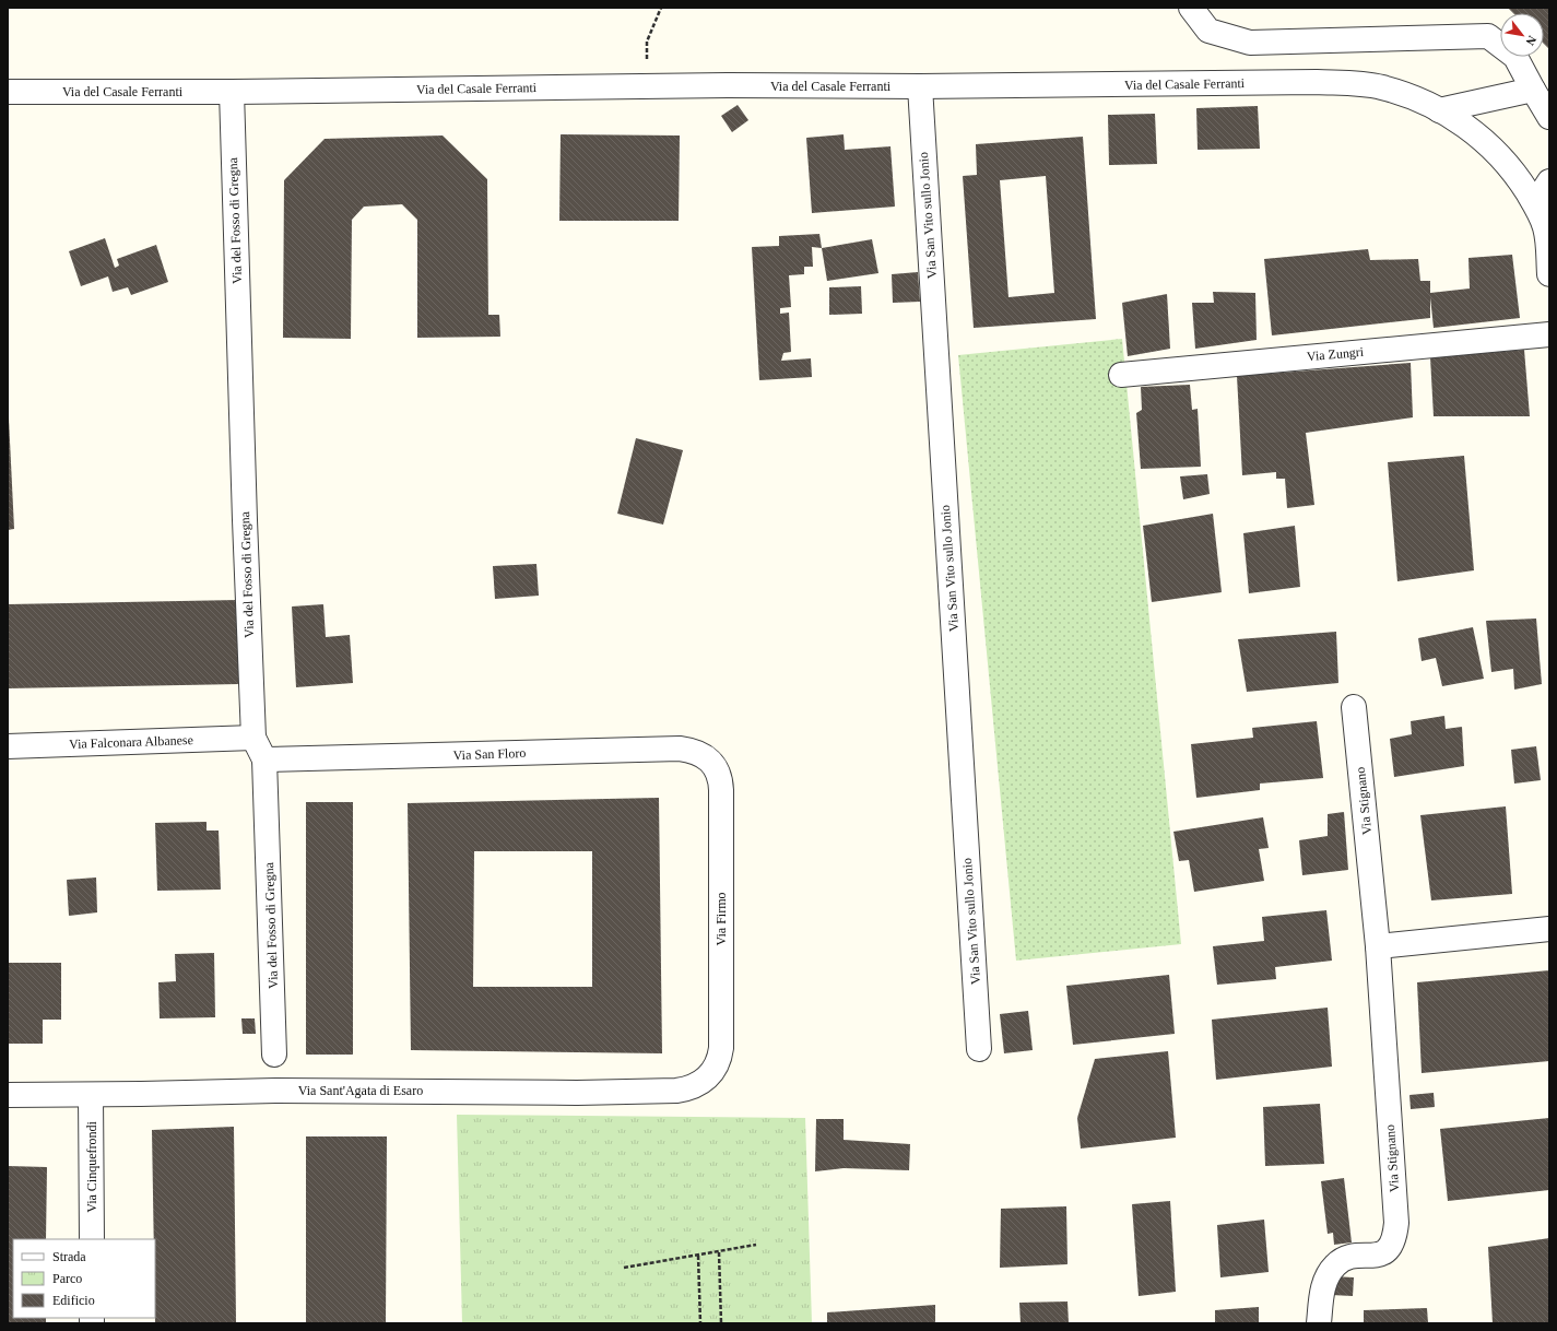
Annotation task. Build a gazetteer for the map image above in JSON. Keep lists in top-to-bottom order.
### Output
{
  "streets": {
    "street": [
      "Via del Casale Ferranti",
      "Via San Vito sullo Jonio",
      "Via del Fosso di Gregna",
      "Via Zungri",
      "Via Falconara Albanese",
      "Via San Floro",
      "Via Stignano",
      "Via Firmo",
      "Via Sant'Agata di Esaro",
      "Via Cinquefrondi"
    ]
  },
  "crossings": [
    ["Via del Casale Ferranti", "Via San Vito sullo Jonio"],
    ["Via del Casale Ferranti", "Via del Fosso di Gregna"],
    ["Via del Fosso di Gregna", "Via Falconara Albanese"],
    ["Via del Fosso di Gregna", "Via San Floro"],
    ["Via San Floro", "Via Firmo"],
    ["Via Firmo", "Via Sant'Agata di Esaro"],
    ["Via Sant'Agata di Esaro", "Via Cinquefrondi"]
  ],
  "legend": ["Strada", "Parco", "Edificio"],
  "north": "bottom right"
}
